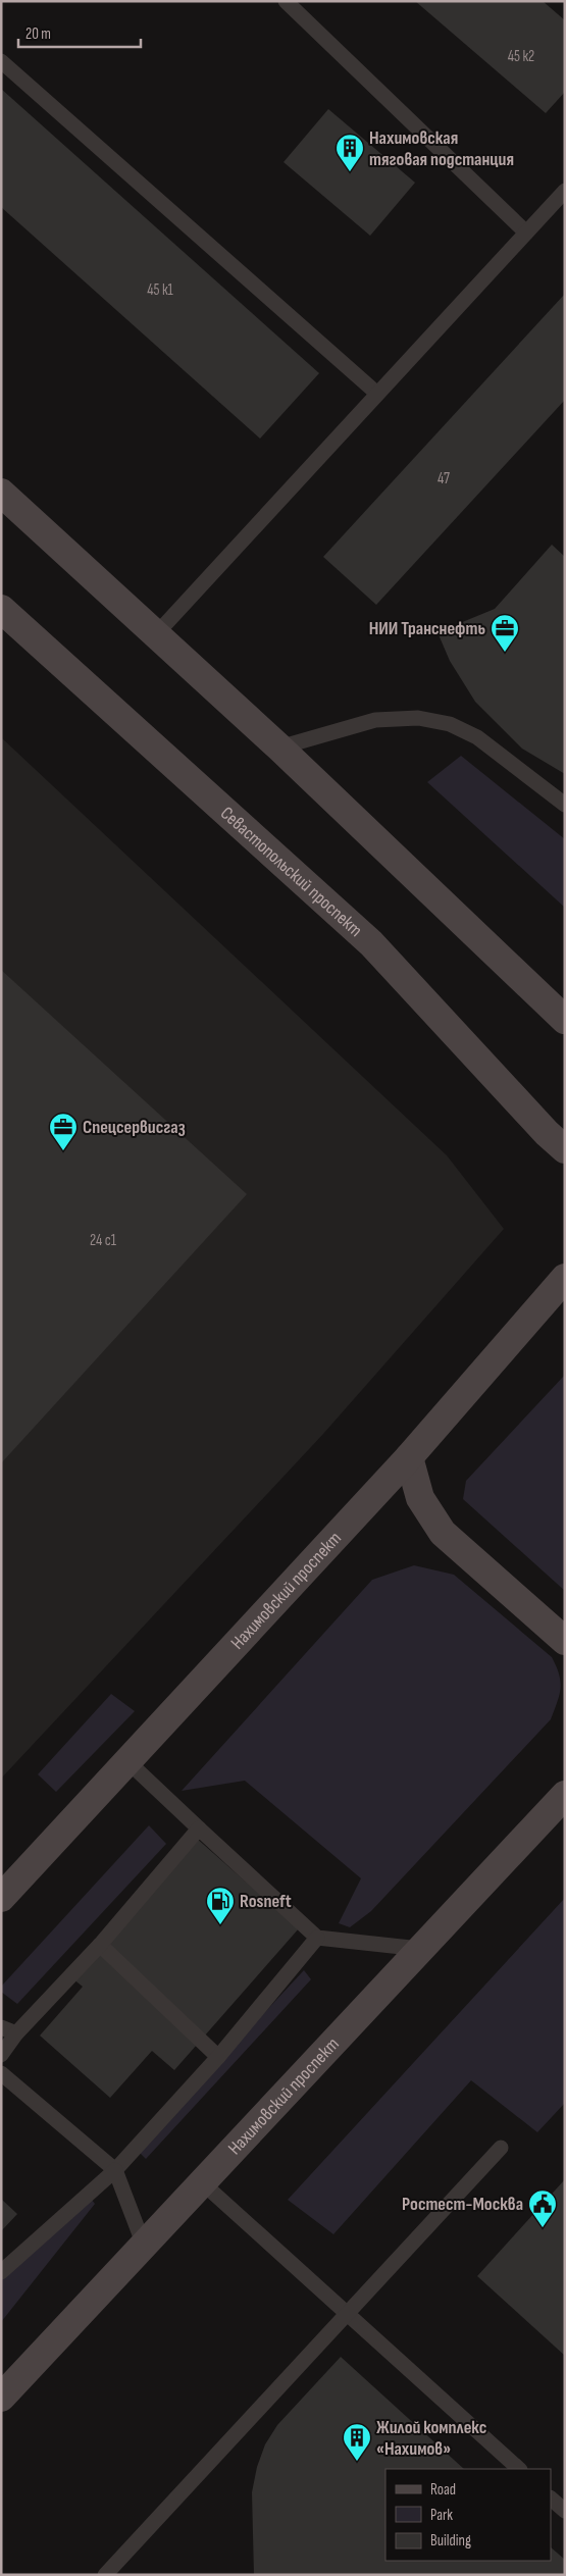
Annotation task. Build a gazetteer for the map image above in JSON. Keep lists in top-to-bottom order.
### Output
{
  "streets": {
    "main road": ["Севастопольский проспект", "Нахимовский проспект"]
  },
  "places": {
    "building": ["Нахимовская тяговая подстанция", "Жилой комплекс «Нахимов»"],
    "office": ["НИИ Транснефть", "Спецсервисгаз"],
    "fuel station": ["Rosneft"],
    "public building": ["Ростест-Москва"]
  },
  "house_numbers": [
    "45 к2",
    "45 к1",
    "47",
    "24 с1"
  ],
  "legend": ["Road", "Park", "Building"],
  "scale_bar": "20 m"
}
